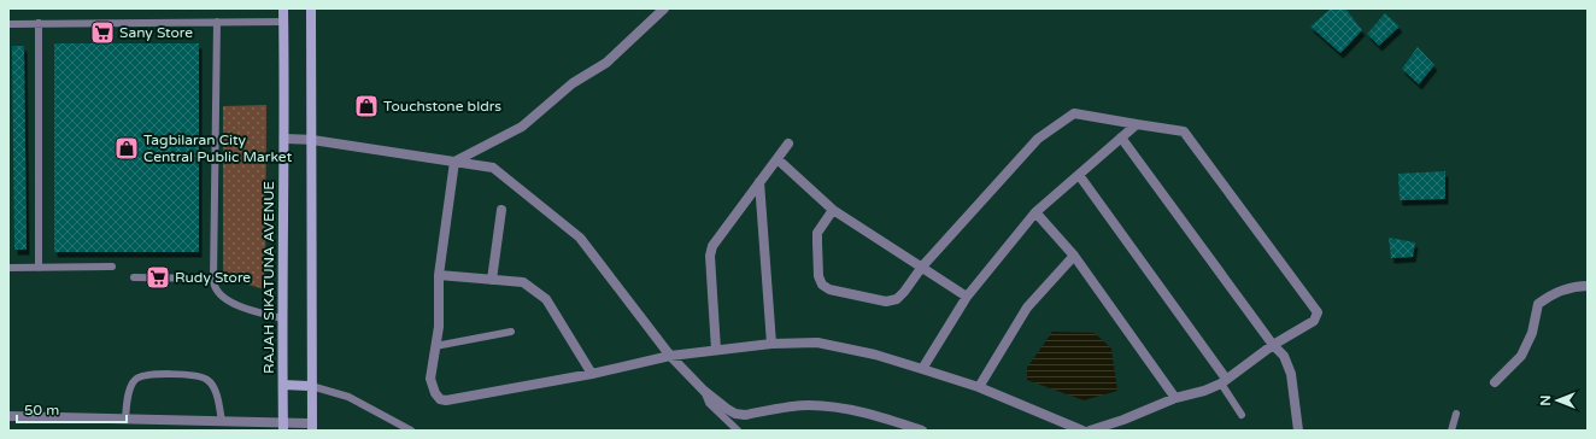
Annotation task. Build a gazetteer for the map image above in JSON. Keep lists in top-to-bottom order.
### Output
{
  "streets": {
    "main road": ["RAJAH SIKATUNA AVENUE"]
  },
  "places": {
    "supermarket": ["Sany Store", "Rudy Store"],
    "shop": ["Touchstone bldrs", "Tagbilaran City Central Public Market"]
  },
  "scale_bar": "50 m",
  "north": "left"
}
